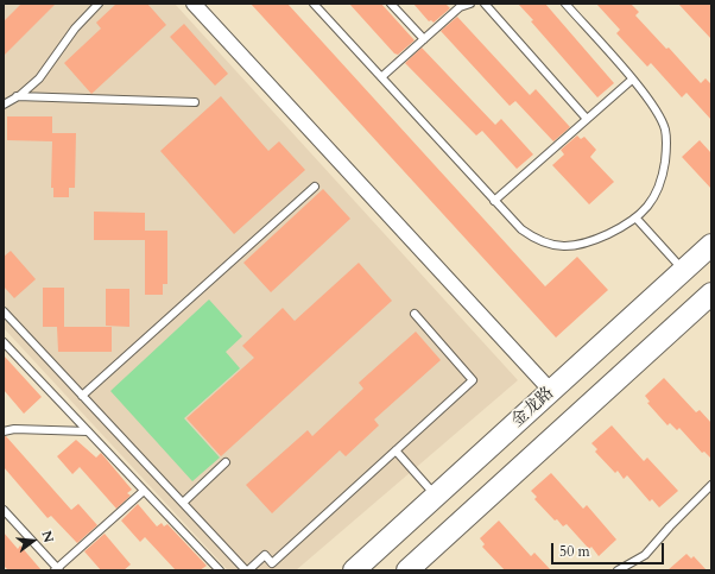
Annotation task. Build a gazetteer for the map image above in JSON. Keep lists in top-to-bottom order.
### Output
{
  "streets": {
    "main road": ["金龙路"]
  },
  "scale_bar": "50 m",
  "north": "right"
}
